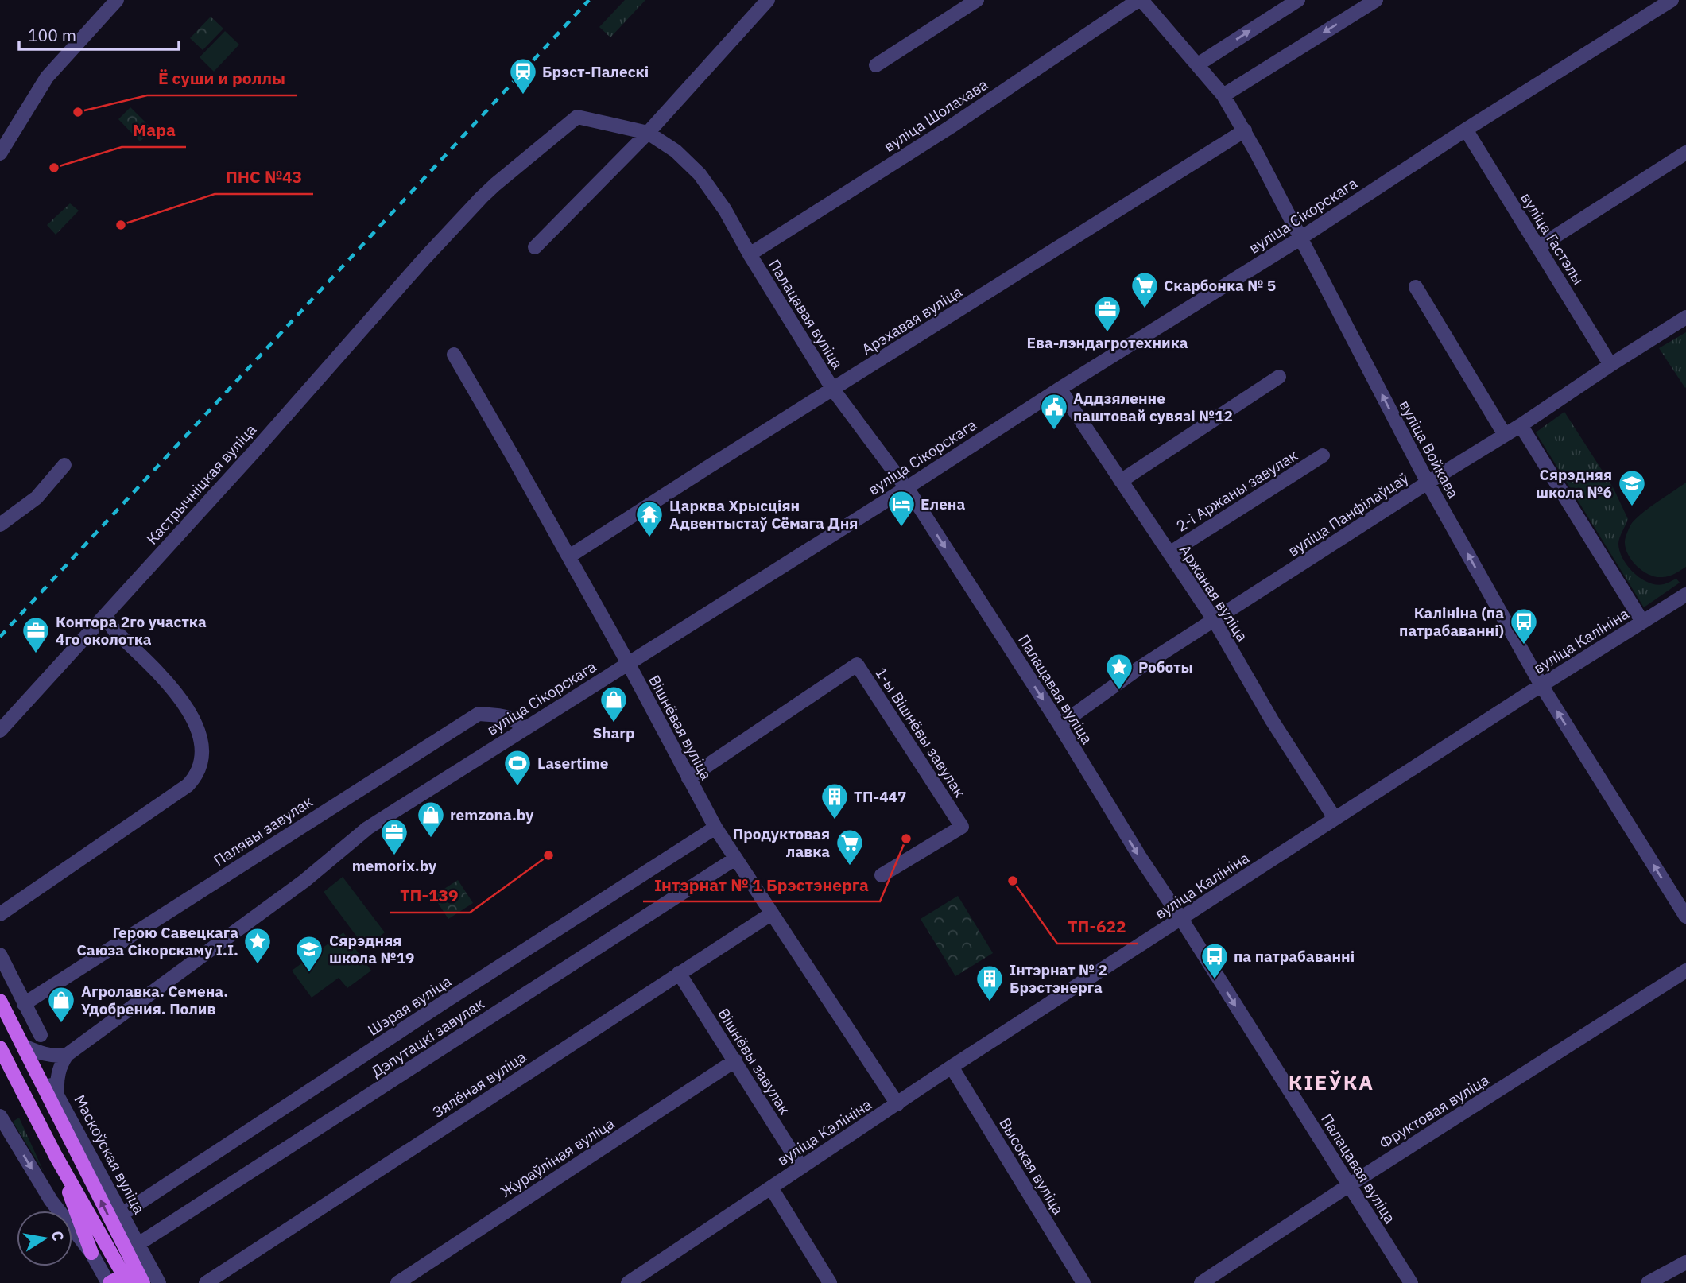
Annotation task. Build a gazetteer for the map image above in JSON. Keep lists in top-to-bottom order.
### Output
{
  "streets": {
    "main road": ["Маскоўская вуліца"],
    "street": [
      "вуліца Шолахава",
      "вуліца Сікорскага",
      "вуліца Гастэлы",
      "Палацавая вуліца",
      "Арэхавая вуліца",
      "вуліца Войкава",
      "Кастрычніцкая вуліца",
      "2-і Аржаны завулак",
      "вуліца Панфілаўцаў",
      "Аржаная вуліца",
      "вуліца Калініна",
      "Вішнёвая вуліца",
      "1-ы Вішнёвы завулак",
      "Палявы завулак",
      "Шэрая вуліца",
      "Дэпутацкі завулак",
      "Вішнёвы завулак",
      "Зялёная вуліца",
      "Фруктовая вуліца",
      "Жураўліная вуліца",
      "Высокая вуліца"
    ]
  },
  "crossings": [
    ["вуліца Шолахава", "Палацавая вуліца"],
    ["вуліца Шолахава", "вуліца Войкава"],
    ["вуліца Сікорскага", "вуліца Гастэлы"],
    ["вуліца Сікорскага", "Палацавая вуліца"],
    ["вуліца Сікорскага", "вуліца Войкава"],
    ["вуліца Сікорскага", "Аржаная вуліца"],
    ["вуліца Сікорскага", "Вішнёвая вуліца"],
    ["вуліца Сікорскага", "Палявы завулак"],
    ["вуліца Гастэлы", "вуліца Панфілаўцаў"],
    ["Палацавая вуліца", "Арэхавая вуліца"],
    ["Палацавая вуліца", "Кастрычніцкая вуліца"],
    ["Палацавая вуліца", "вуліца Панфілаўцаў"],
    ["Палацавая вуліца", "вуліца Калініна"],
    ["Палацавая вуліца", "Фруктовая вуліца"],
    ["Арэхавая вуліца", "вуліца Войкава"],
    ["Арэхавая вуліца", "Вішнёвая вуліца"],
    ["вуліца Войкава", "вуліца Панфілаўцаў"],
    ["вуліца Войкава", "вуліца Калініна"],
    ["2-і Аржаны завулак", "Аржаная вуліца"],
    ["вуліца Панфілаўцаў", "Аржаная вуліца"],
    ["Аржаная вуліца", "вуліца Калініна"],
    ["вуліца Калініна", "Вішнёвая вуліца"],
    ["вуліца Калініна", "Вішнёвы завулак"],
    ["вуліца Калініна", "Высокая вуліца"],
    ["Вішнёвая вуліца", "1-ы Вішнёвы завулак"],
    ["Вішнёвая вуліца", "Шэрая вуліца"],
    ["Вішнёвая вуліца", "Дэпутацкі завулак"],
    ["Вішнёвая вуліца", "Зялёная вуліца"],
    ["Шэрая вуліца", "Маскоўская вуліца"],
    ["Дэпутацкі завулак", "Маскоўская вуліца"],
    ["Вішнёвы завулак", "Зялёная вуліца"],
    ["Вішнёвы завулак", "Жураўліная вуліца"]
  ],
  "one_way": ["Палацавая вуліца"],
  "districts": ["КІЕЎКА"],
  "places": {
    "station": ["Брэст-Палескі"],
    "other": [
      "Ё суши и роллы",
      "Мара",
      "ПНС №43",
      "Інтэрнат № 1 Брэстэнерга",
      "ТП-139",
      "ТП-622"
    ],
    "supermarket": ["Скарбонка № 5", "Продуктовая лавка"],
    "office": ["Ева-лэндагротехника", "Контора 2го участка 4го околотка", "memorix.by"],
    "public building": ["Аддзяленне паштовай сувязі №12"],
    "school or university": ["Сярэдняя школа №6", "Сярэдняя школа №19"],
    "hotel": ["Елена"],
    "temple": ["Царква Хрысціян Адвентыстаў Сёмага Дня"],
    "bus stop": ["Калініна (па патрабаванні)", "па патрабаванні"],
    "place": ["Роботы", "Герою Савецкага Саюза Сікорскаму І.І."],
    "shop": ["Sharp", "remzona.by", "Агролавка. Семена. Удобрения. Полив"],
    "sports": ["Lasertime"],
    "building": ["ТП-447", "Інтэрнат № 2 Брэстэнерга"]
  },
  "scale_bar": "100 m",
  "north": "right"
}
